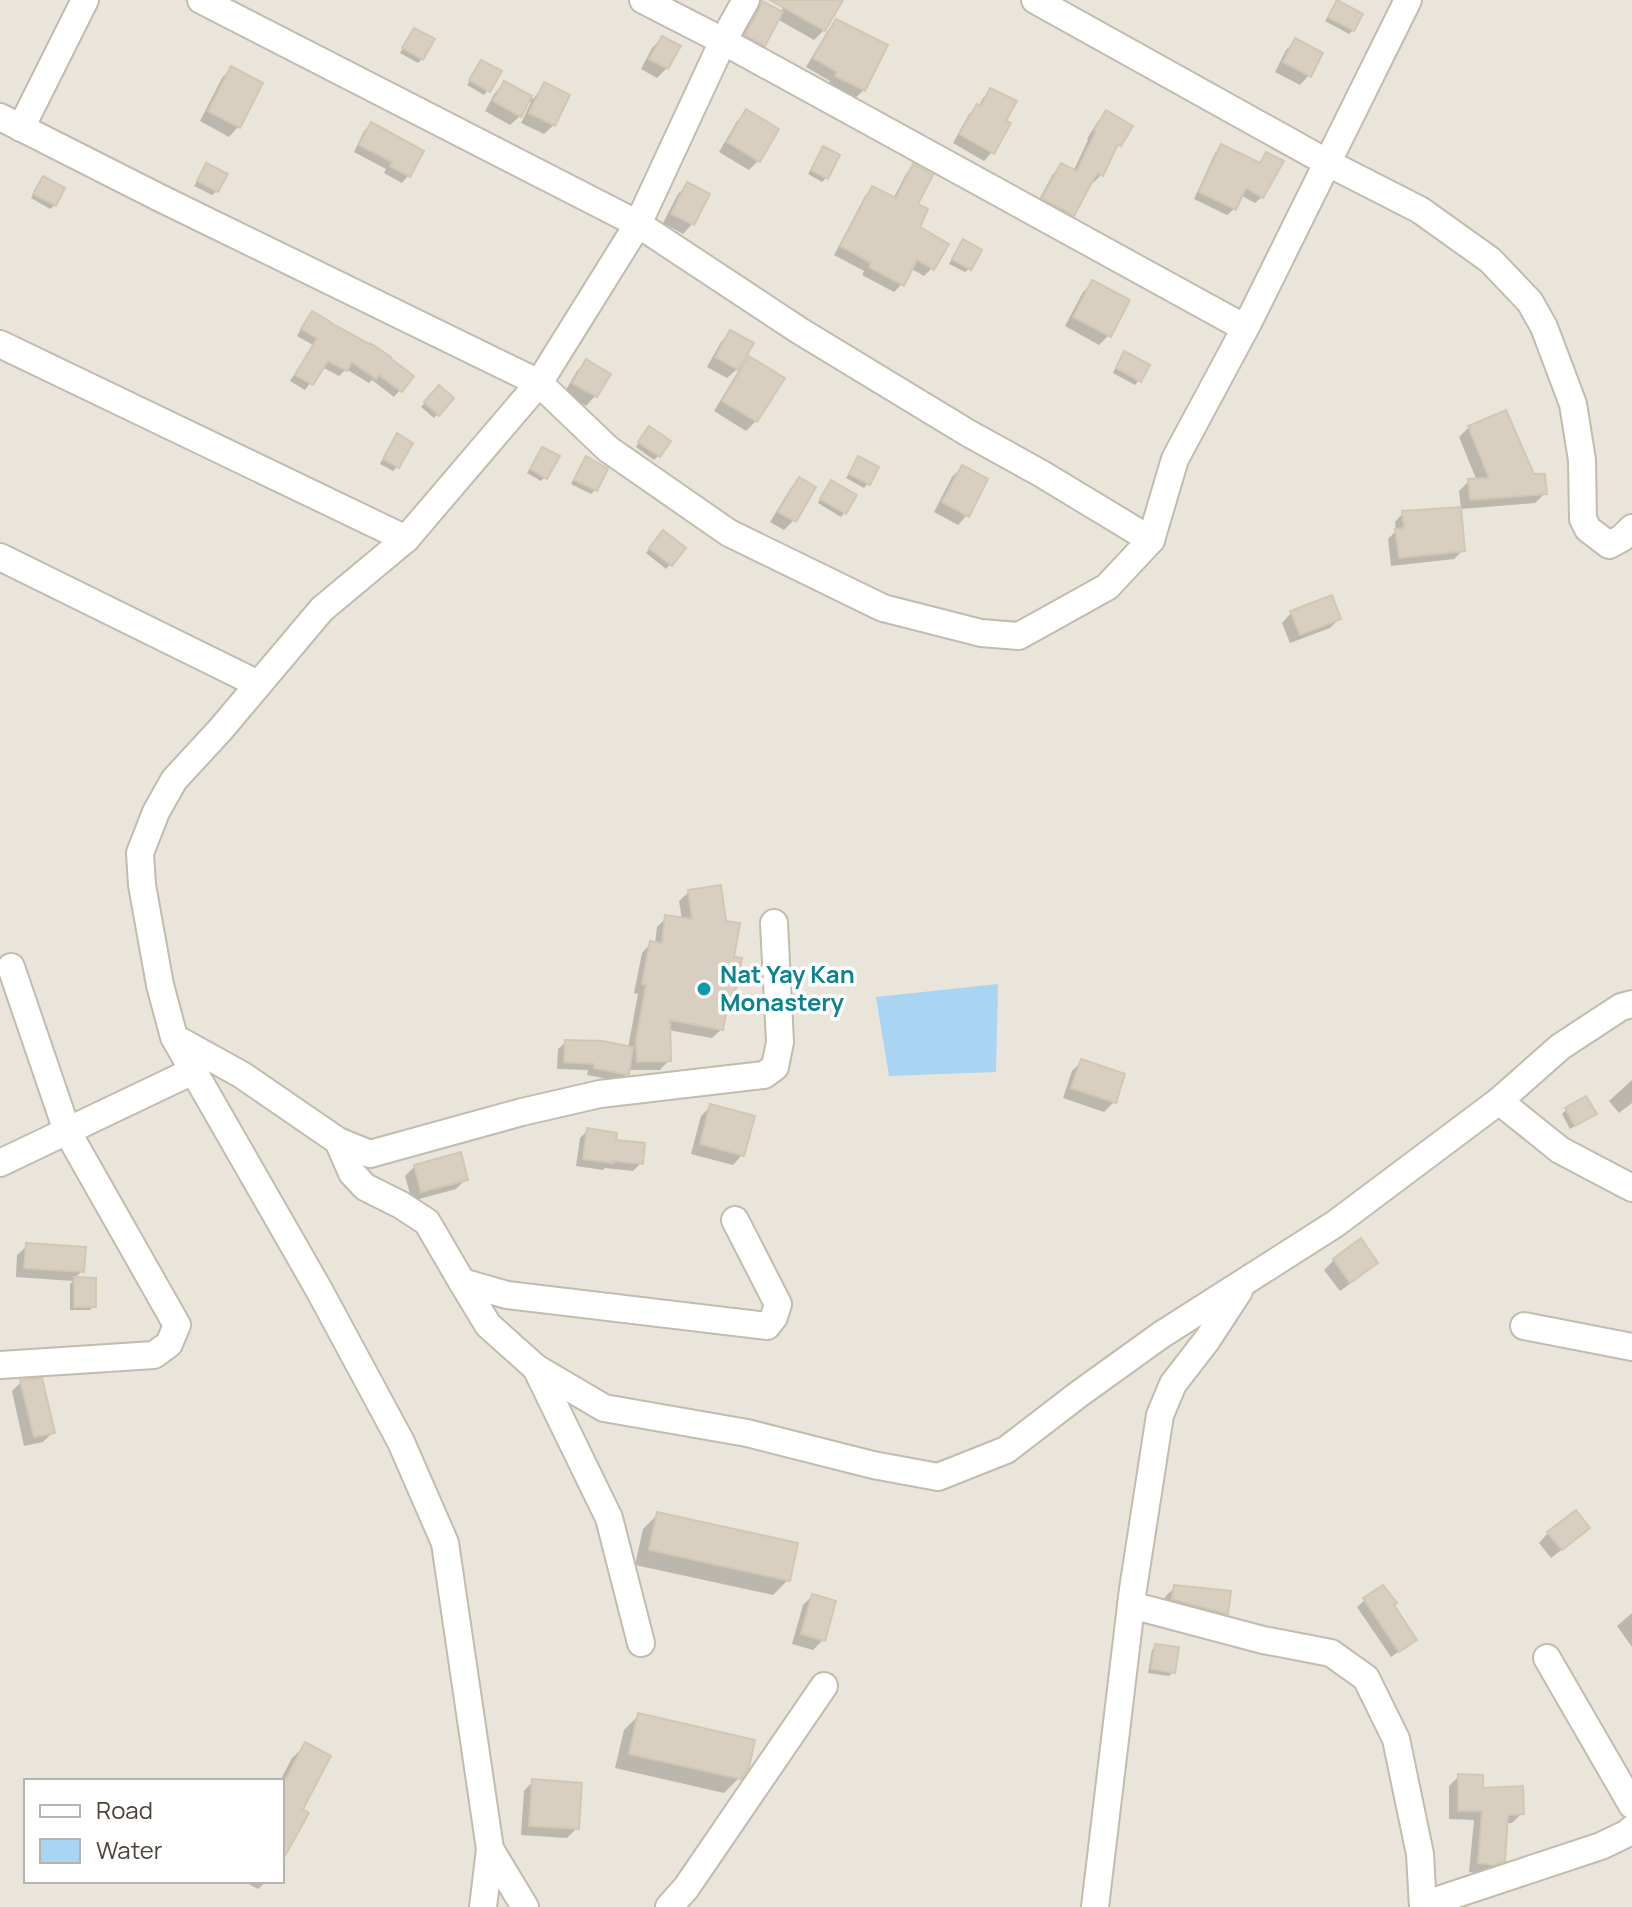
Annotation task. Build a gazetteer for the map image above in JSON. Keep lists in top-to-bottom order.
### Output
{
  "places": ["Nat Yay Kan Monastery"],
  "legend": ["Road", "Water"]
}
